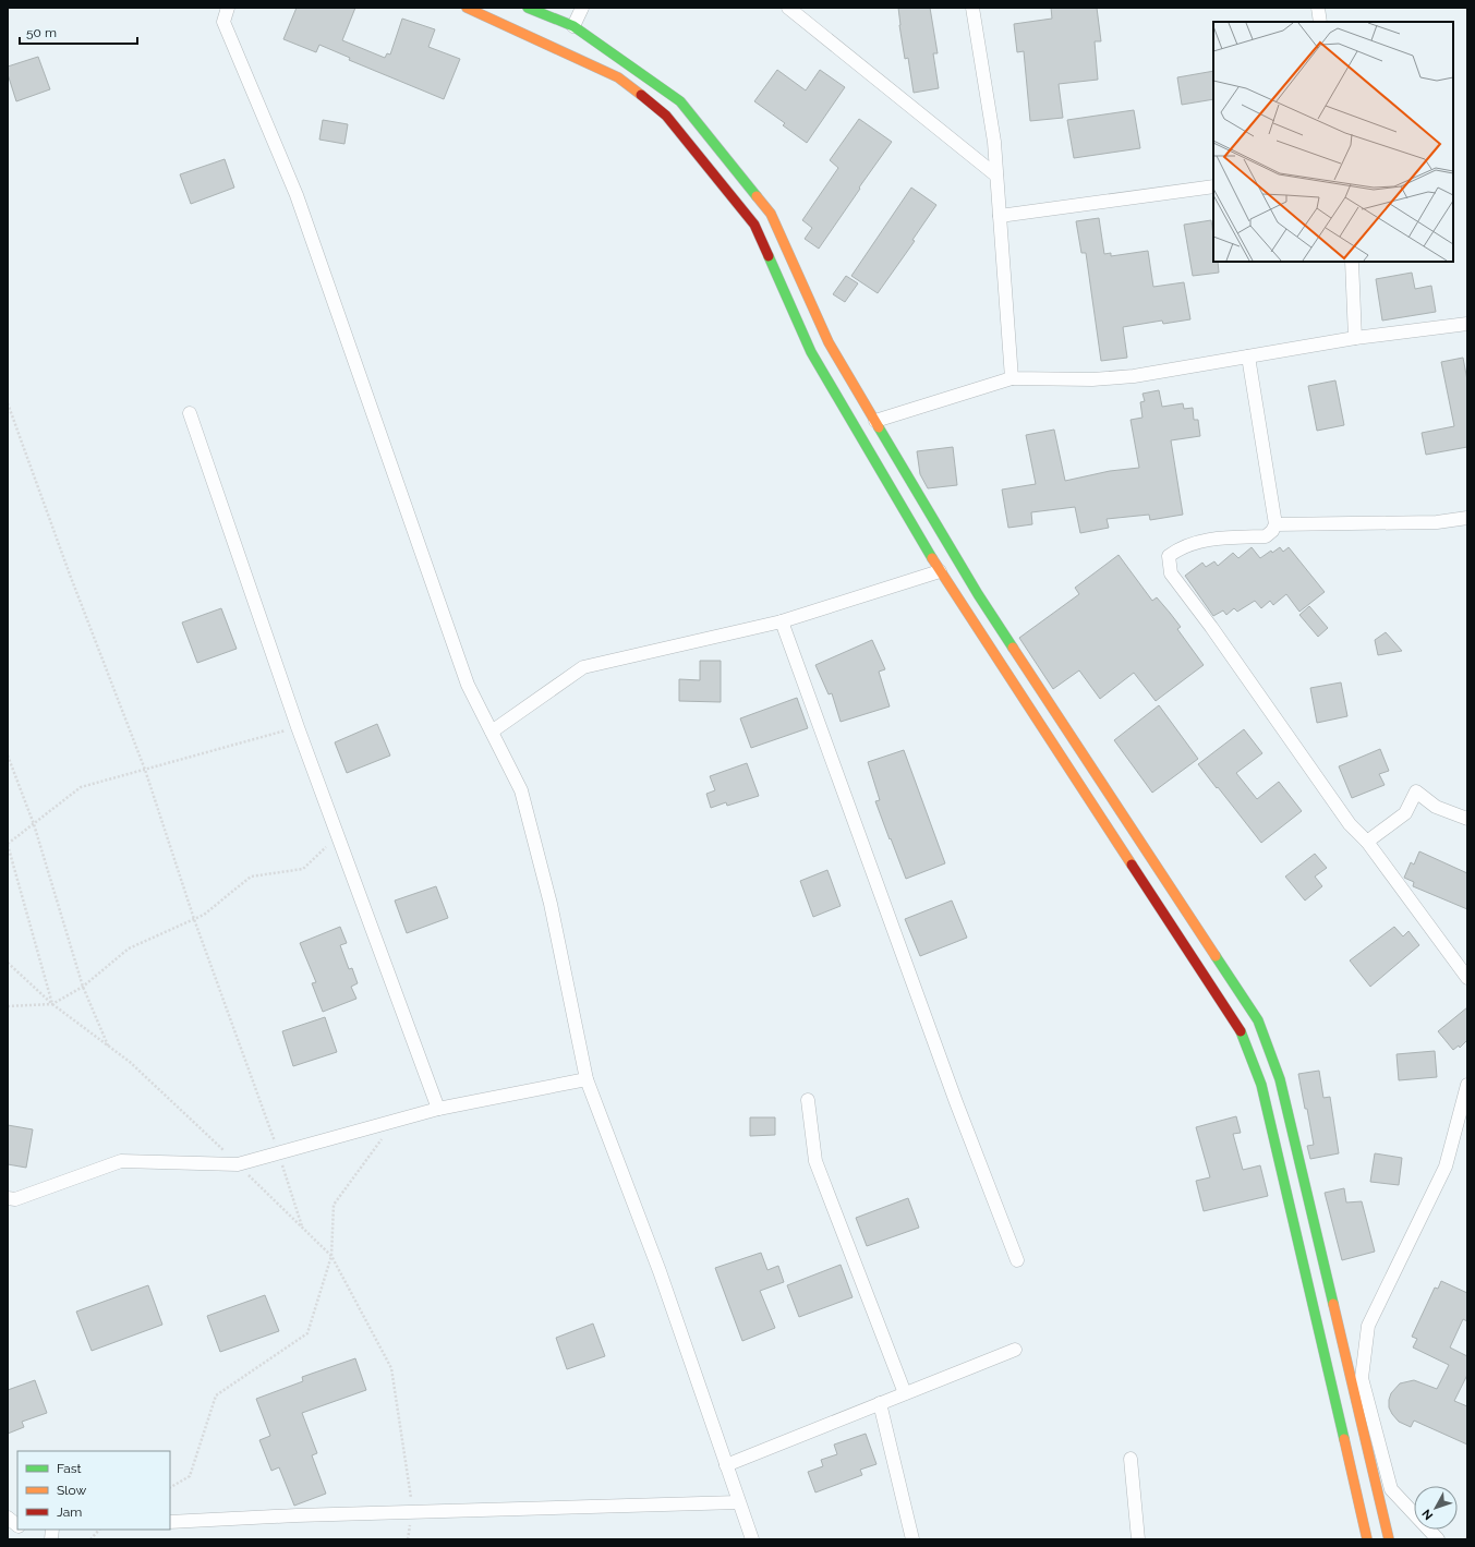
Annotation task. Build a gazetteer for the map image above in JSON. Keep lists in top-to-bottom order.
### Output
{
  "legend": ["Fast", "Slow", "Jam"],
  "scale_bar": "50 m",
  "north": "bottom left"
}
